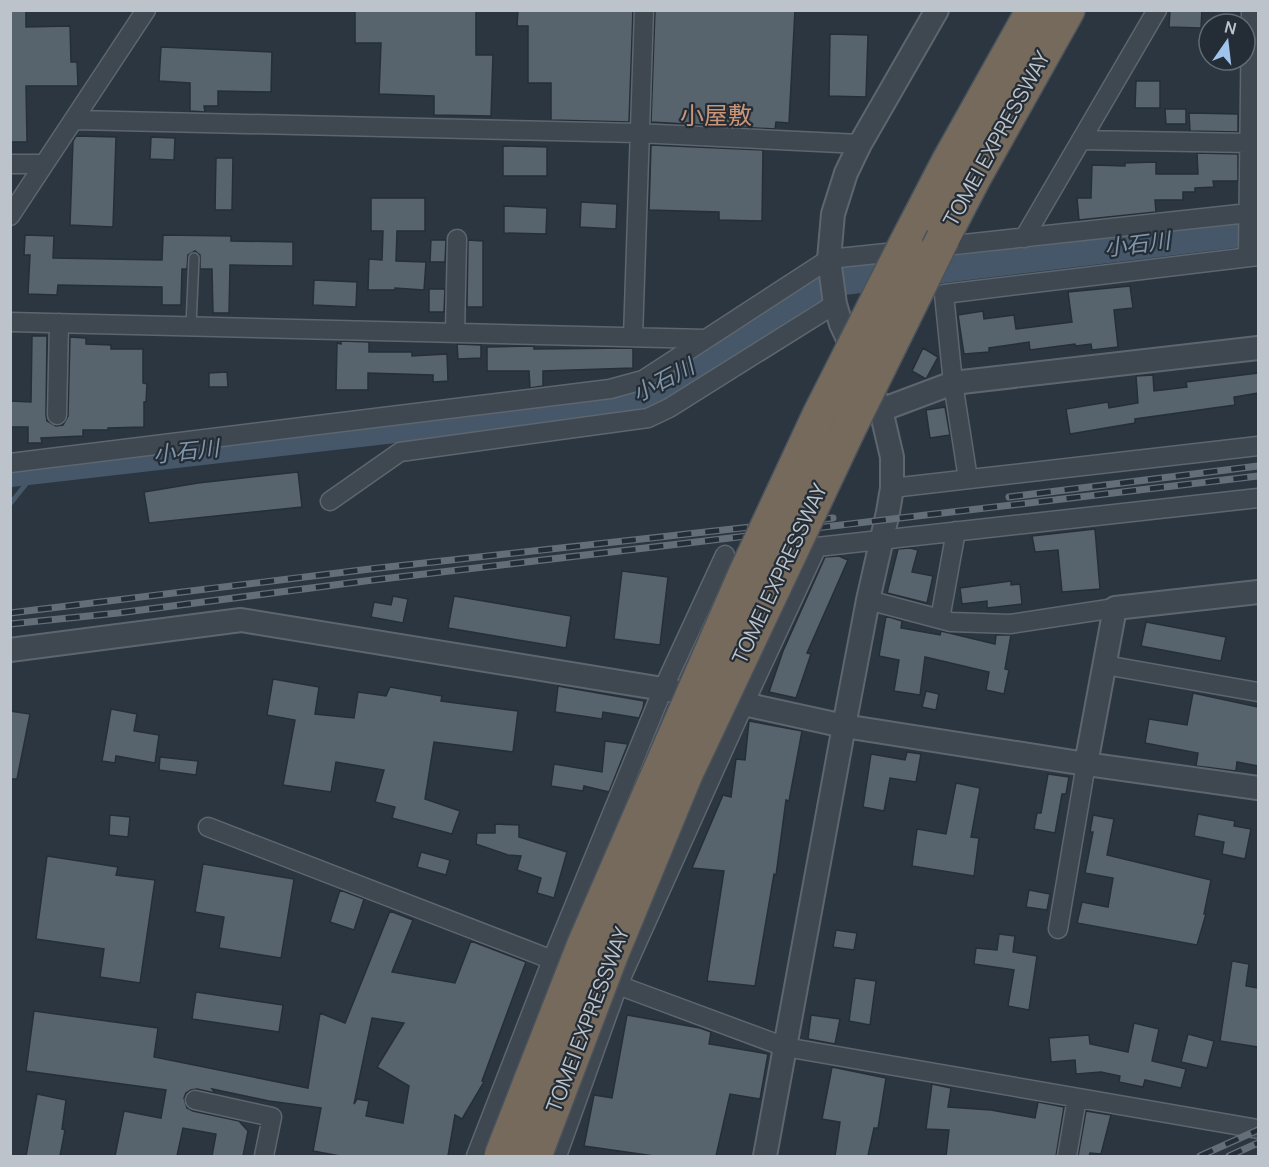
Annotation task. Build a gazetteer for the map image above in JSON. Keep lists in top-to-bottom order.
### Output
{
  "streets": {
    "highway": ["TOMEI EXPRESSWAY"]
  },
  "districts": ["小屋敷"],
  "water": ["小石川"],
  "north": "top"
}
